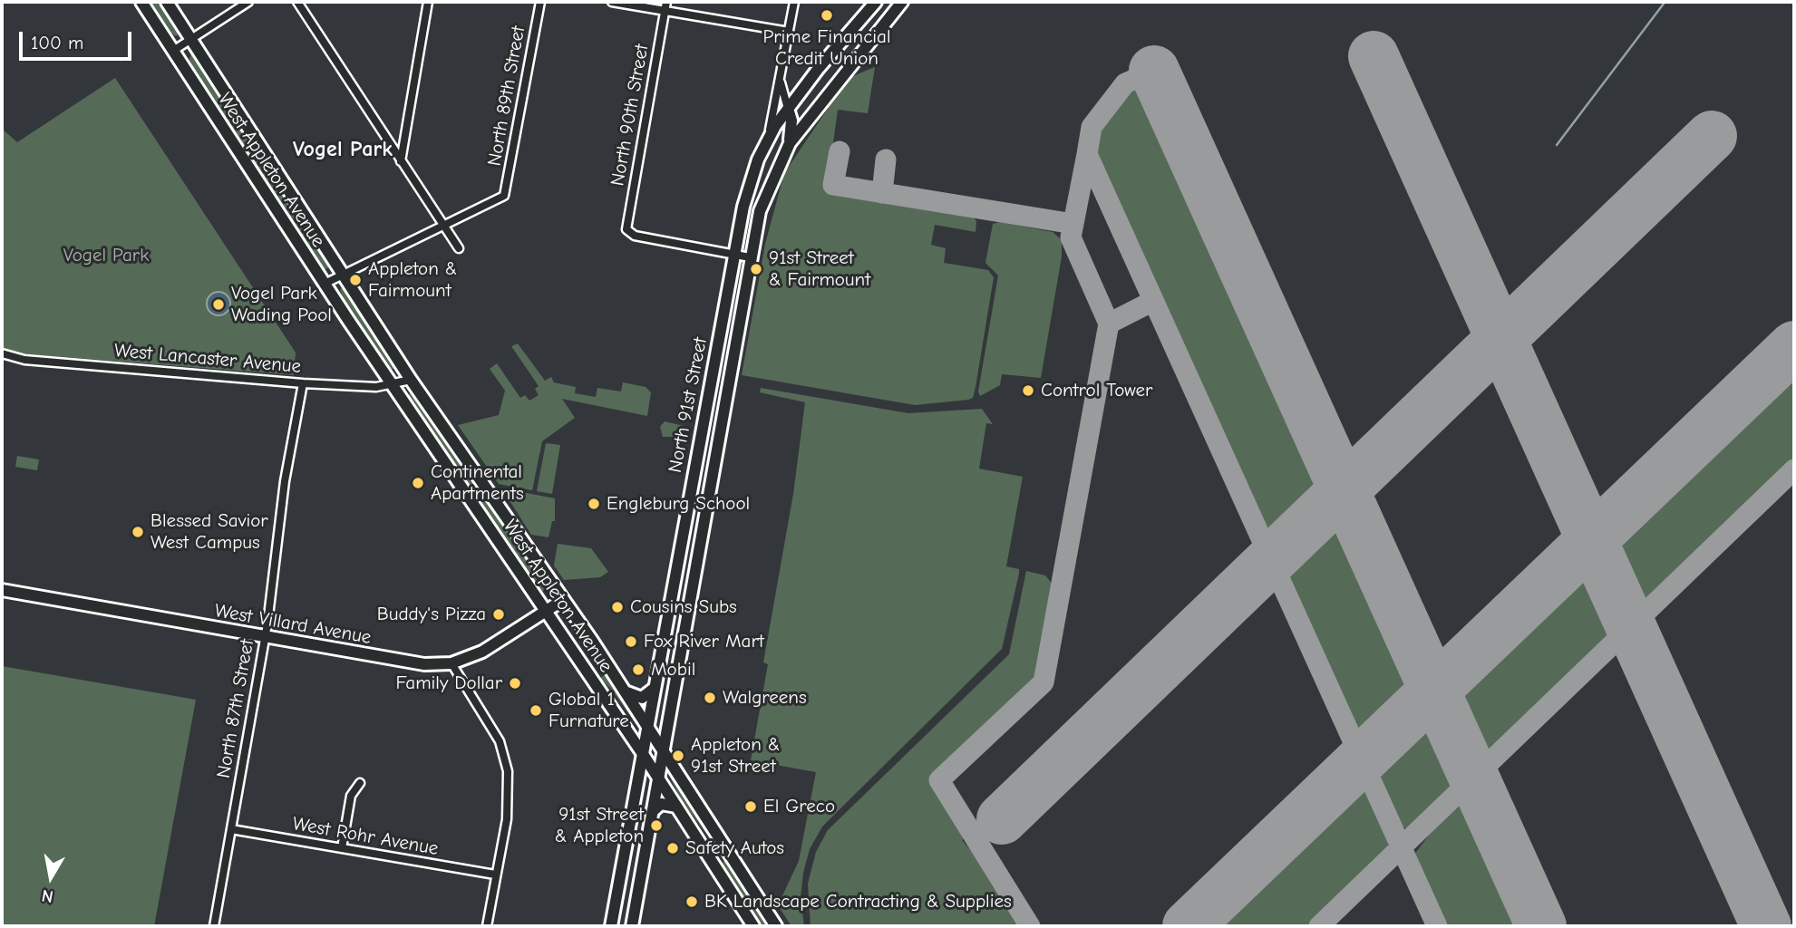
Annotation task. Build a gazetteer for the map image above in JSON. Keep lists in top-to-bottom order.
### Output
{
  "streets": {
    "main road": ["West Appleton Avenue", "North 91st Street", "West Villard Avenue"],
    "street": [
      "North 89th Street",
      "North 90th Street",
      "West Lancaster Avenue",
      "North 87th Street",
      "West Rohr Avenue"
    ]
  },
  "crossings": [
    ["North 90th Street", "North 91st Street"],
    ["West Appleton Avenue", "West Lancaster Avenue"],
    ["West Appleton Avenue", "North 91st Street"],
    ["West Appleton Avenue", "West Villard Avenue"],
    ["West Lancaster Avenue", "North 87th Street"],
    ["West Villard Avenue", "North 87th Street"],
    ["North 87th Street", "West Rohr Avenue"]
  ],
  "districts": ["Vogel Park"],
  "parks": ["Vogel Park"],
  "places": [
    "Prime Financial Credit Union",
    "91st Street & Fairmount",
    "Appleton & Fairmount",
    "Vogel Park Wading Pool",
    "Control Tower",
    "Continental Apartments",
    "Engleburg School",
    "Blessed Savior West Campus",
    "Cousins Subs",
    "Buddy's Pizza",
    "Fox River Mart",
    "Mobil",
    "Family Dollar",
    "Walgreens",
    "Global 1 Furnature",
    "Appleton & 91st Street",
    "El Greco",
    "91st Street & Appleton",
    "Safety Autos",
    "BK Landscape Contracting & Supplies"
  ],
  "scale_bar": "100 m",
  "north": "bottom"
}
